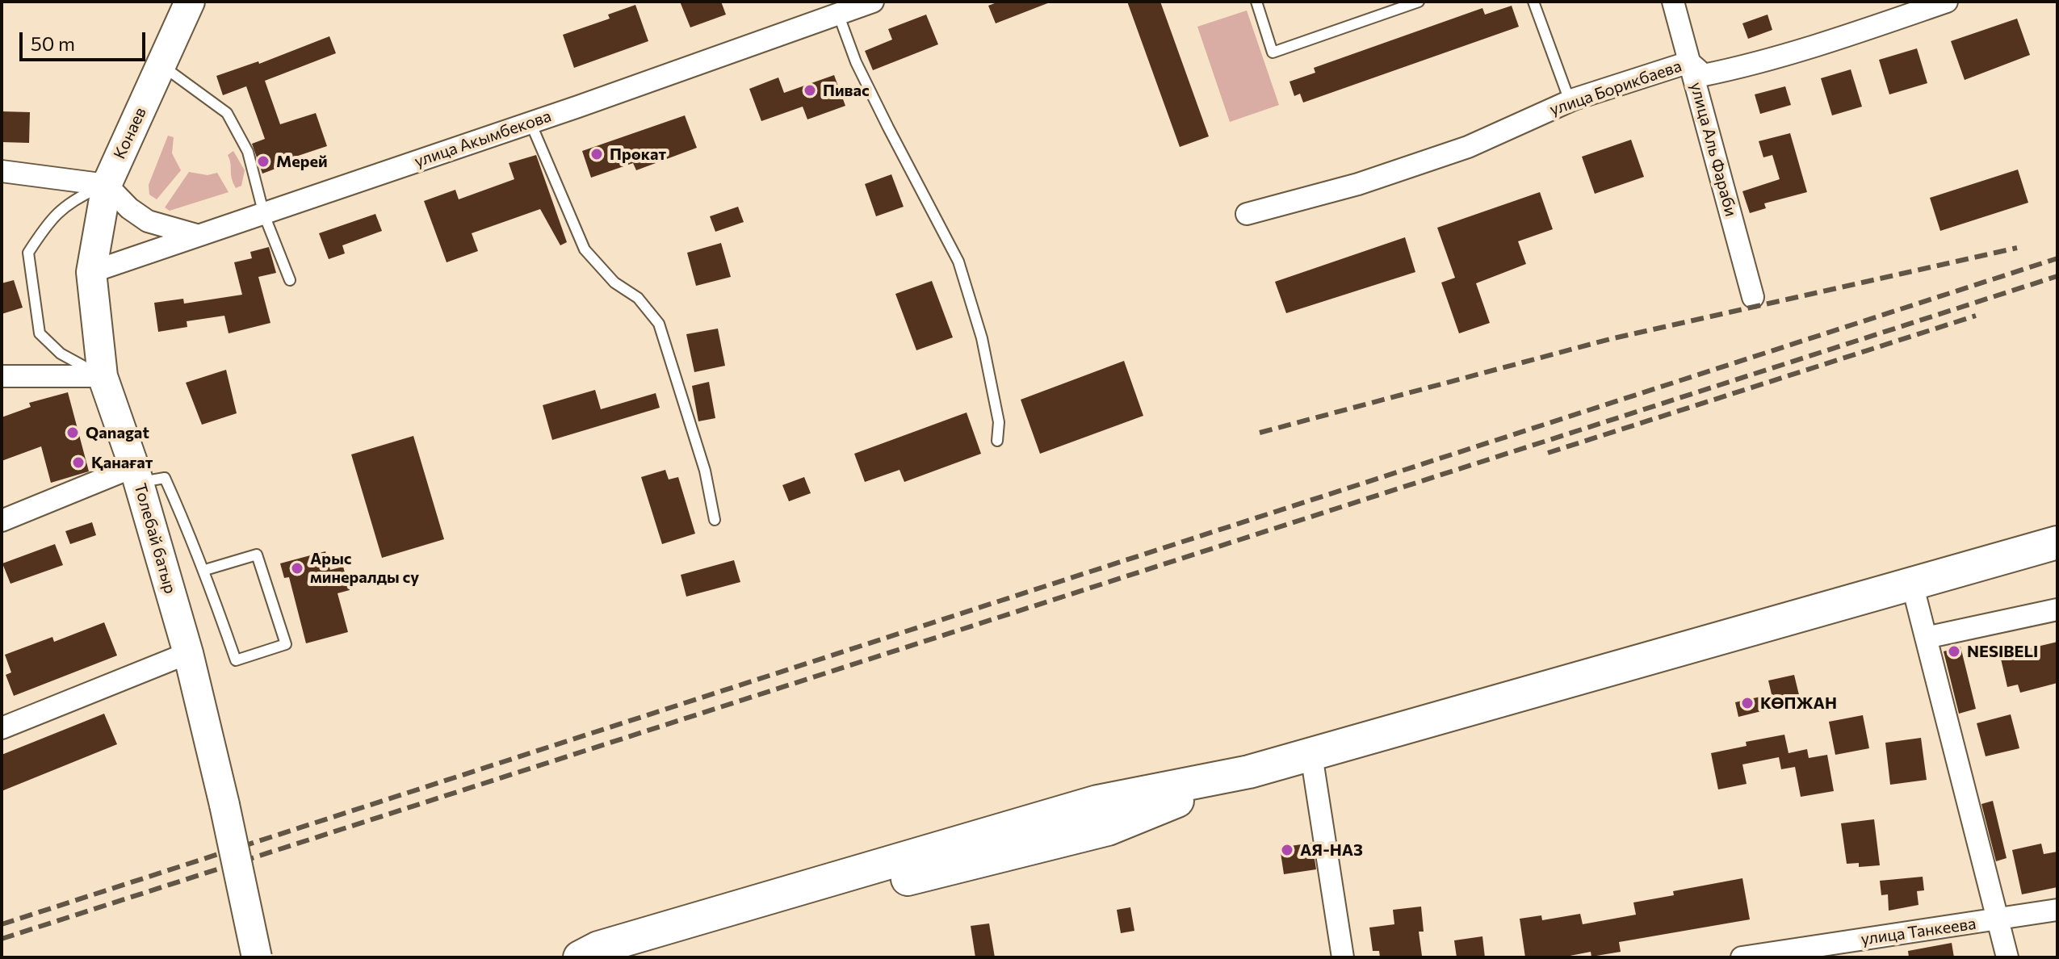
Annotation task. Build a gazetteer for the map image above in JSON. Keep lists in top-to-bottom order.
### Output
{
  "streets": {
    "main road": ["Конаев", "Толебай батыр"],
    "street": [
      "улица Борикбаева",
      "улица Акымбекова",
      "улица Аль Фараби",
      "улица Танкеева"
    ]
  },
  "crossings": [
    ["улица Борикбаева", "улица Аль Фараби"],
    ["Конаев", "улица Акымбекова"],
    ["Конаев", "Толебай батыр"],
    ["улица Акымбекова", "Толебай батыр"]
  ],
  "places": [
    "Пивас",
    "Прокат",
    "Мерей",
    "Qanagat",
    "Қанағат",
    "Арыс минералды су",
    "NESIBELI",
    "КӨПЖАН",
    "АЯ-НАЗ"
  ],
  "scale_bar": "50 m"
}
